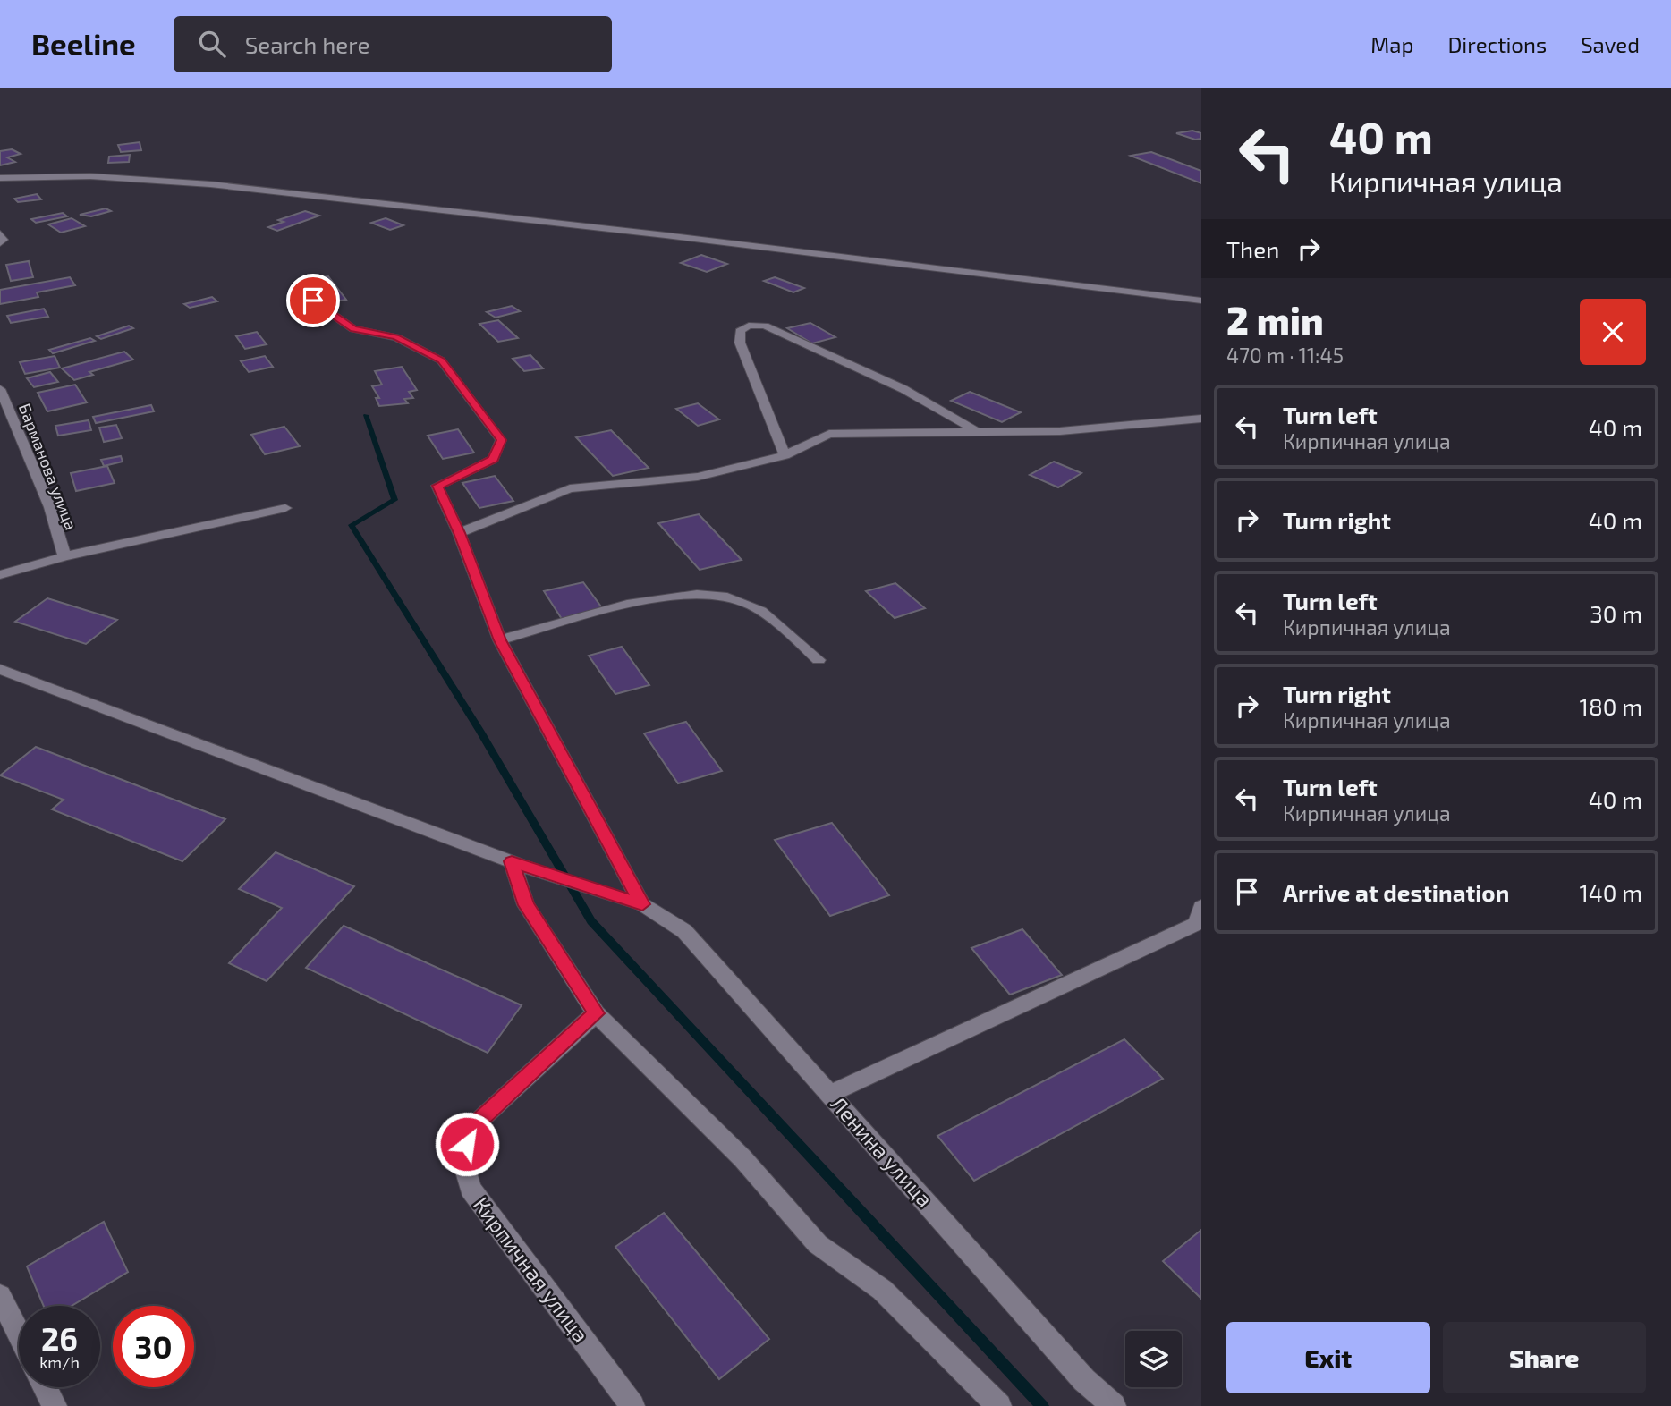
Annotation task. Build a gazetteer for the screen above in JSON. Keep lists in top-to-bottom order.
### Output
{
  "streets": {
    "street": ["Барманова улица", "Ленина улица", "Кирпичная улица"]
  },
  "page": {
    "header": "Beeline",
    "search": "Search here",
    "nav": ["Map", "Directions", "Saved"],
    "turn": ["40 m", "Кирпичная улица"],
    "then": "Then",
    "heading": ["2 min", "470 m · 11:45"],
    "list": [
      {
        "name": "Turn left",
        "note": "Кирпичная улица",
        "value": "40 m"
      },
      {
        "name": "Turn right",
        "value": "40 m"
      },
      {
        "name": "Turn left",
        "note": "Кирпичная улица",
        "value": "30 m"
      },
      {
        "name": "Turn right",
        "note": "Кирпичная улица",
        "value": "180 m"
      },
      {
        "name": "Turn left",
        "note": "Кирпичная улица",
        "value": "40 m"
      },
      {
        "name": "Arrive at destination",
        "value": "140 m"
      }
    ],
    "speed": "26 km/h",
    "limit": "30",
    "buttons": ["Exit", "Share"]
  }
}
